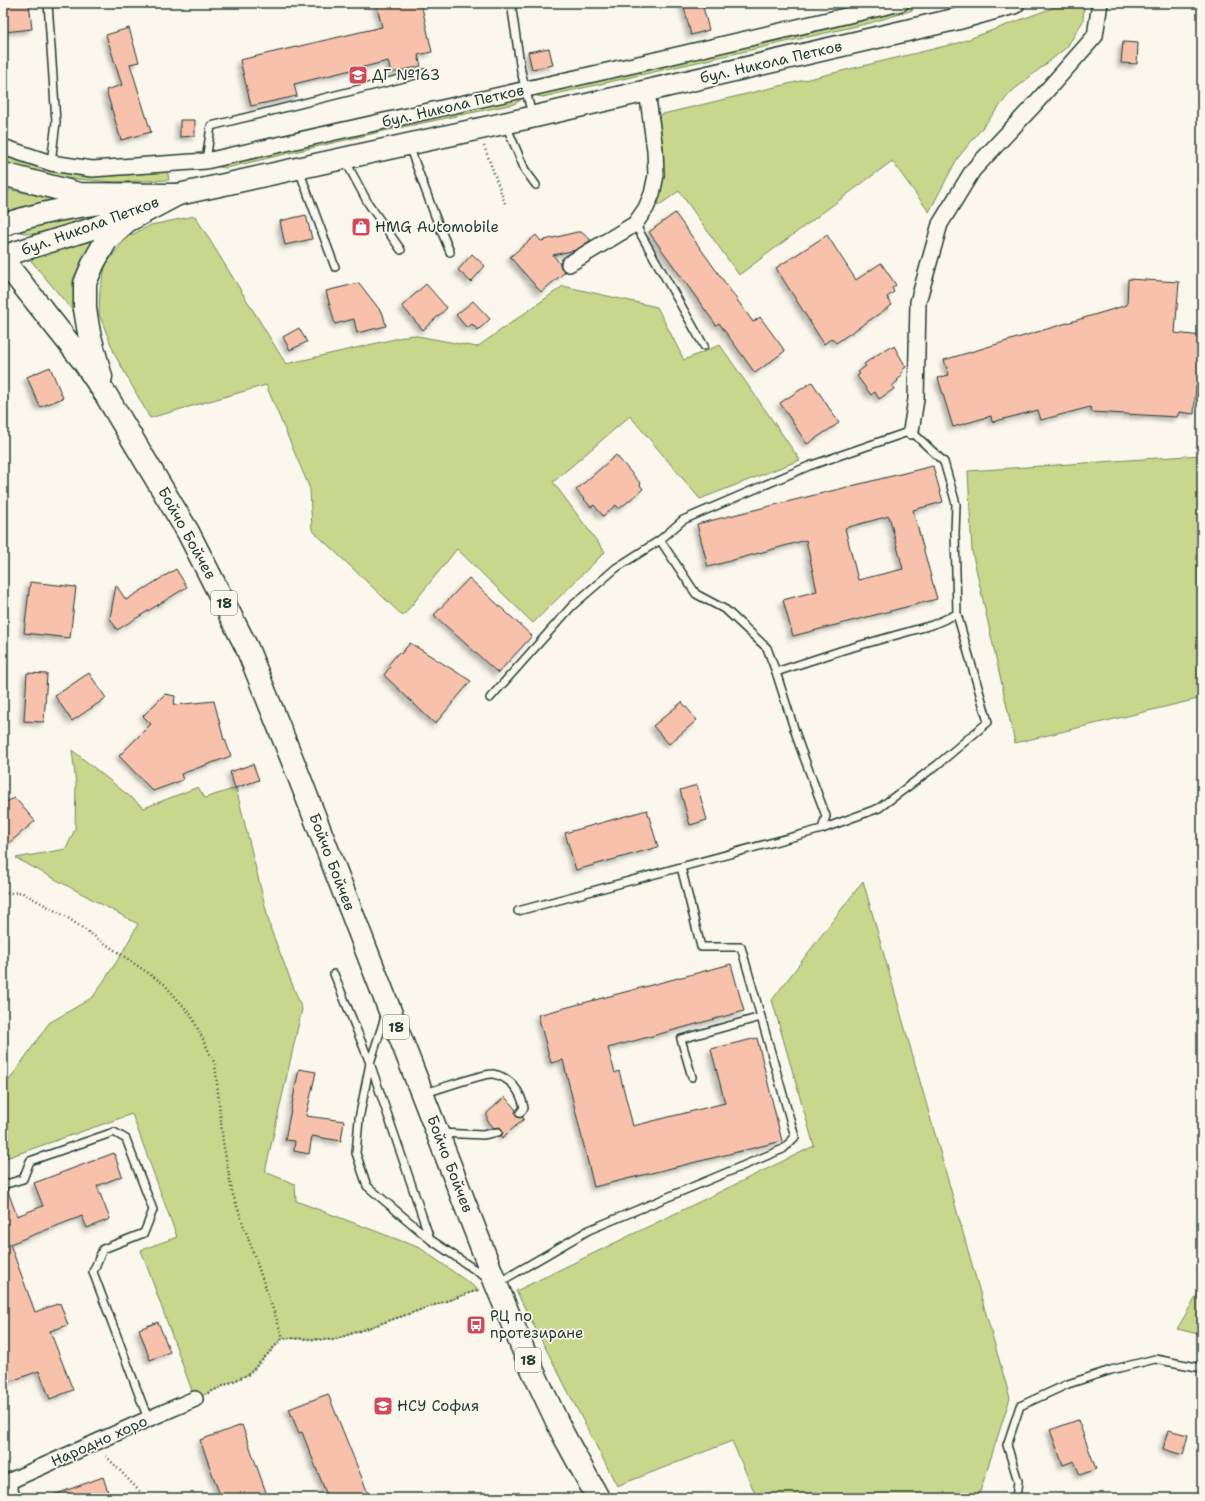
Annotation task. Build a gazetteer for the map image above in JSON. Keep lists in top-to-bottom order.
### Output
{
  "streets": {
    "highway": ["Бойчо Бойчев", "18"],
    "street": ["бул. Никола Петков", "Народно хоро"]
  },
  "places": {
    "school or university": ["ДГ №163", "НСУ София"],
    "shop": ["HMG Automobile"],
    "bus stop": ["РЦ по протезиране"]
  }
}
